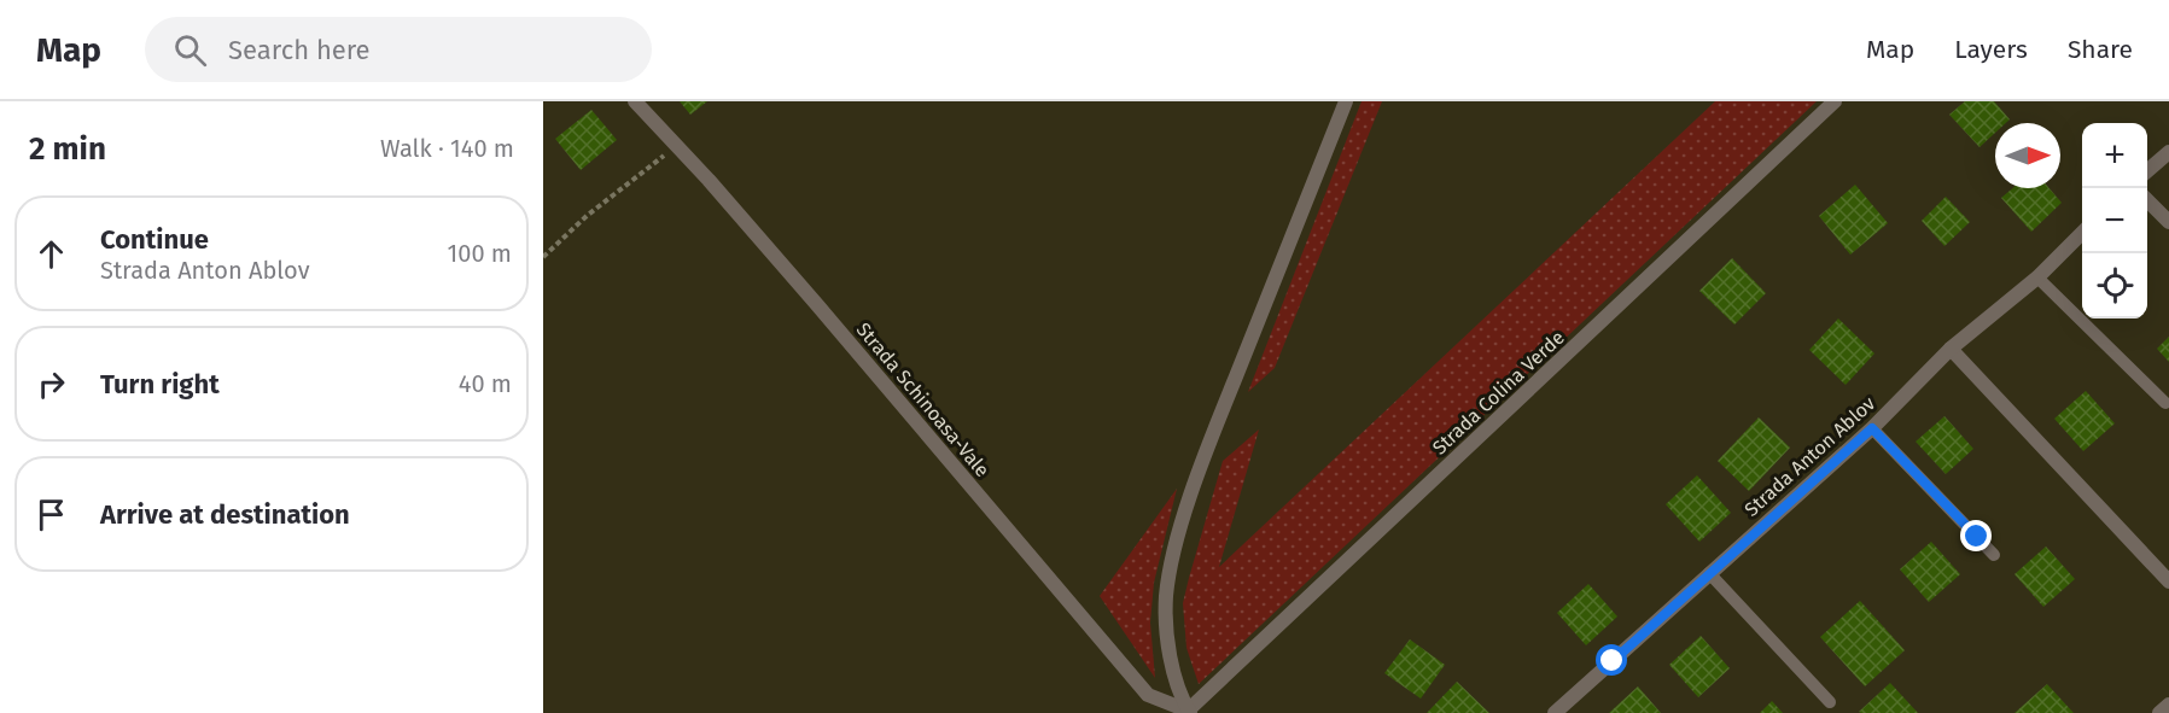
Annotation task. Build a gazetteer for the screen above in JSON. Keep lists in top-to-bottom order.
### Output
{
  "streets": {
    "street": ["Strada Colina Verde", "Strada Schinoasa-Vale", "Strada Anton Ablov"]
  },
  "crossings": [
    ["Strada Colina Verde", "Strada Schinoasa-Vale"]
  ],
  "north": "right",
  "page": {
    "header": "Map",
    "search": "Search here",
    "nav": ["Map", "Layers", "Share"],
    "heading": ["2 min", "Walk · 140 m"],
    "map_buttons": ["+", "−"],
    "list": [
      ["Continue", "Strada Anton Ablov", "100 m"],
      ["Turn right", "40 m"],
      "Arrive at destination"
    ]
  }
}
